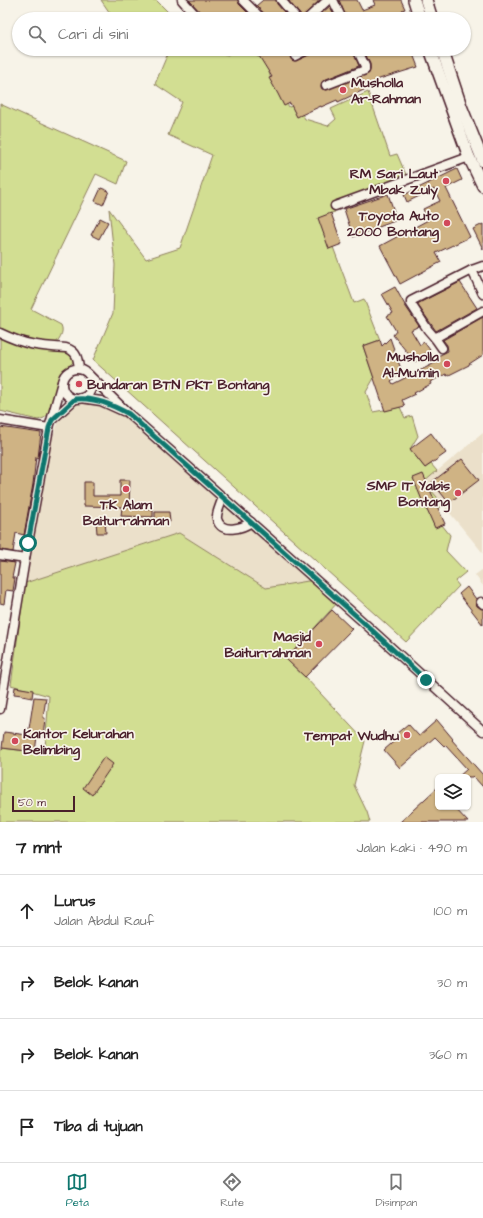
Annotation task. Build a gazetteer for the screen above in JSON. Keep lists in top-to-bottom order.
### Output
{
  "places": [
    "Musholla Ar-Rahman",
    "RM Sari Laut Mbak Zuly",
    "Toyota Auto 2000 Bontang",
    "Musholla Al-Mu'min",
    "Bundaran BTN PKT Bontang",
    "TK Alam Baiturrahman",
    "SMP IT Yabis Bontang",
    "Masjid Baiturrahman",
    "Tempat Wudhu",
    "Kantor Kelurahan Belimbing"
  ],
  "scale_bar": "50 m",
  "page": {
    "search": "Cari di sini",
    "scale": "50 m",
    "heading": ["7 mnt", "Jalan kaki · 490 m"],
    "list": [
      ["Lurus", "Jalan Abdul Rauf", "100 m"],
      ["Belok kanan", "30 m"],
      ["Belok kanan", "360 m"],
      "Tiba di tujuan"
    ],
    "nav": ["Peta", "Rute", "Disimpan"]
  }
}
